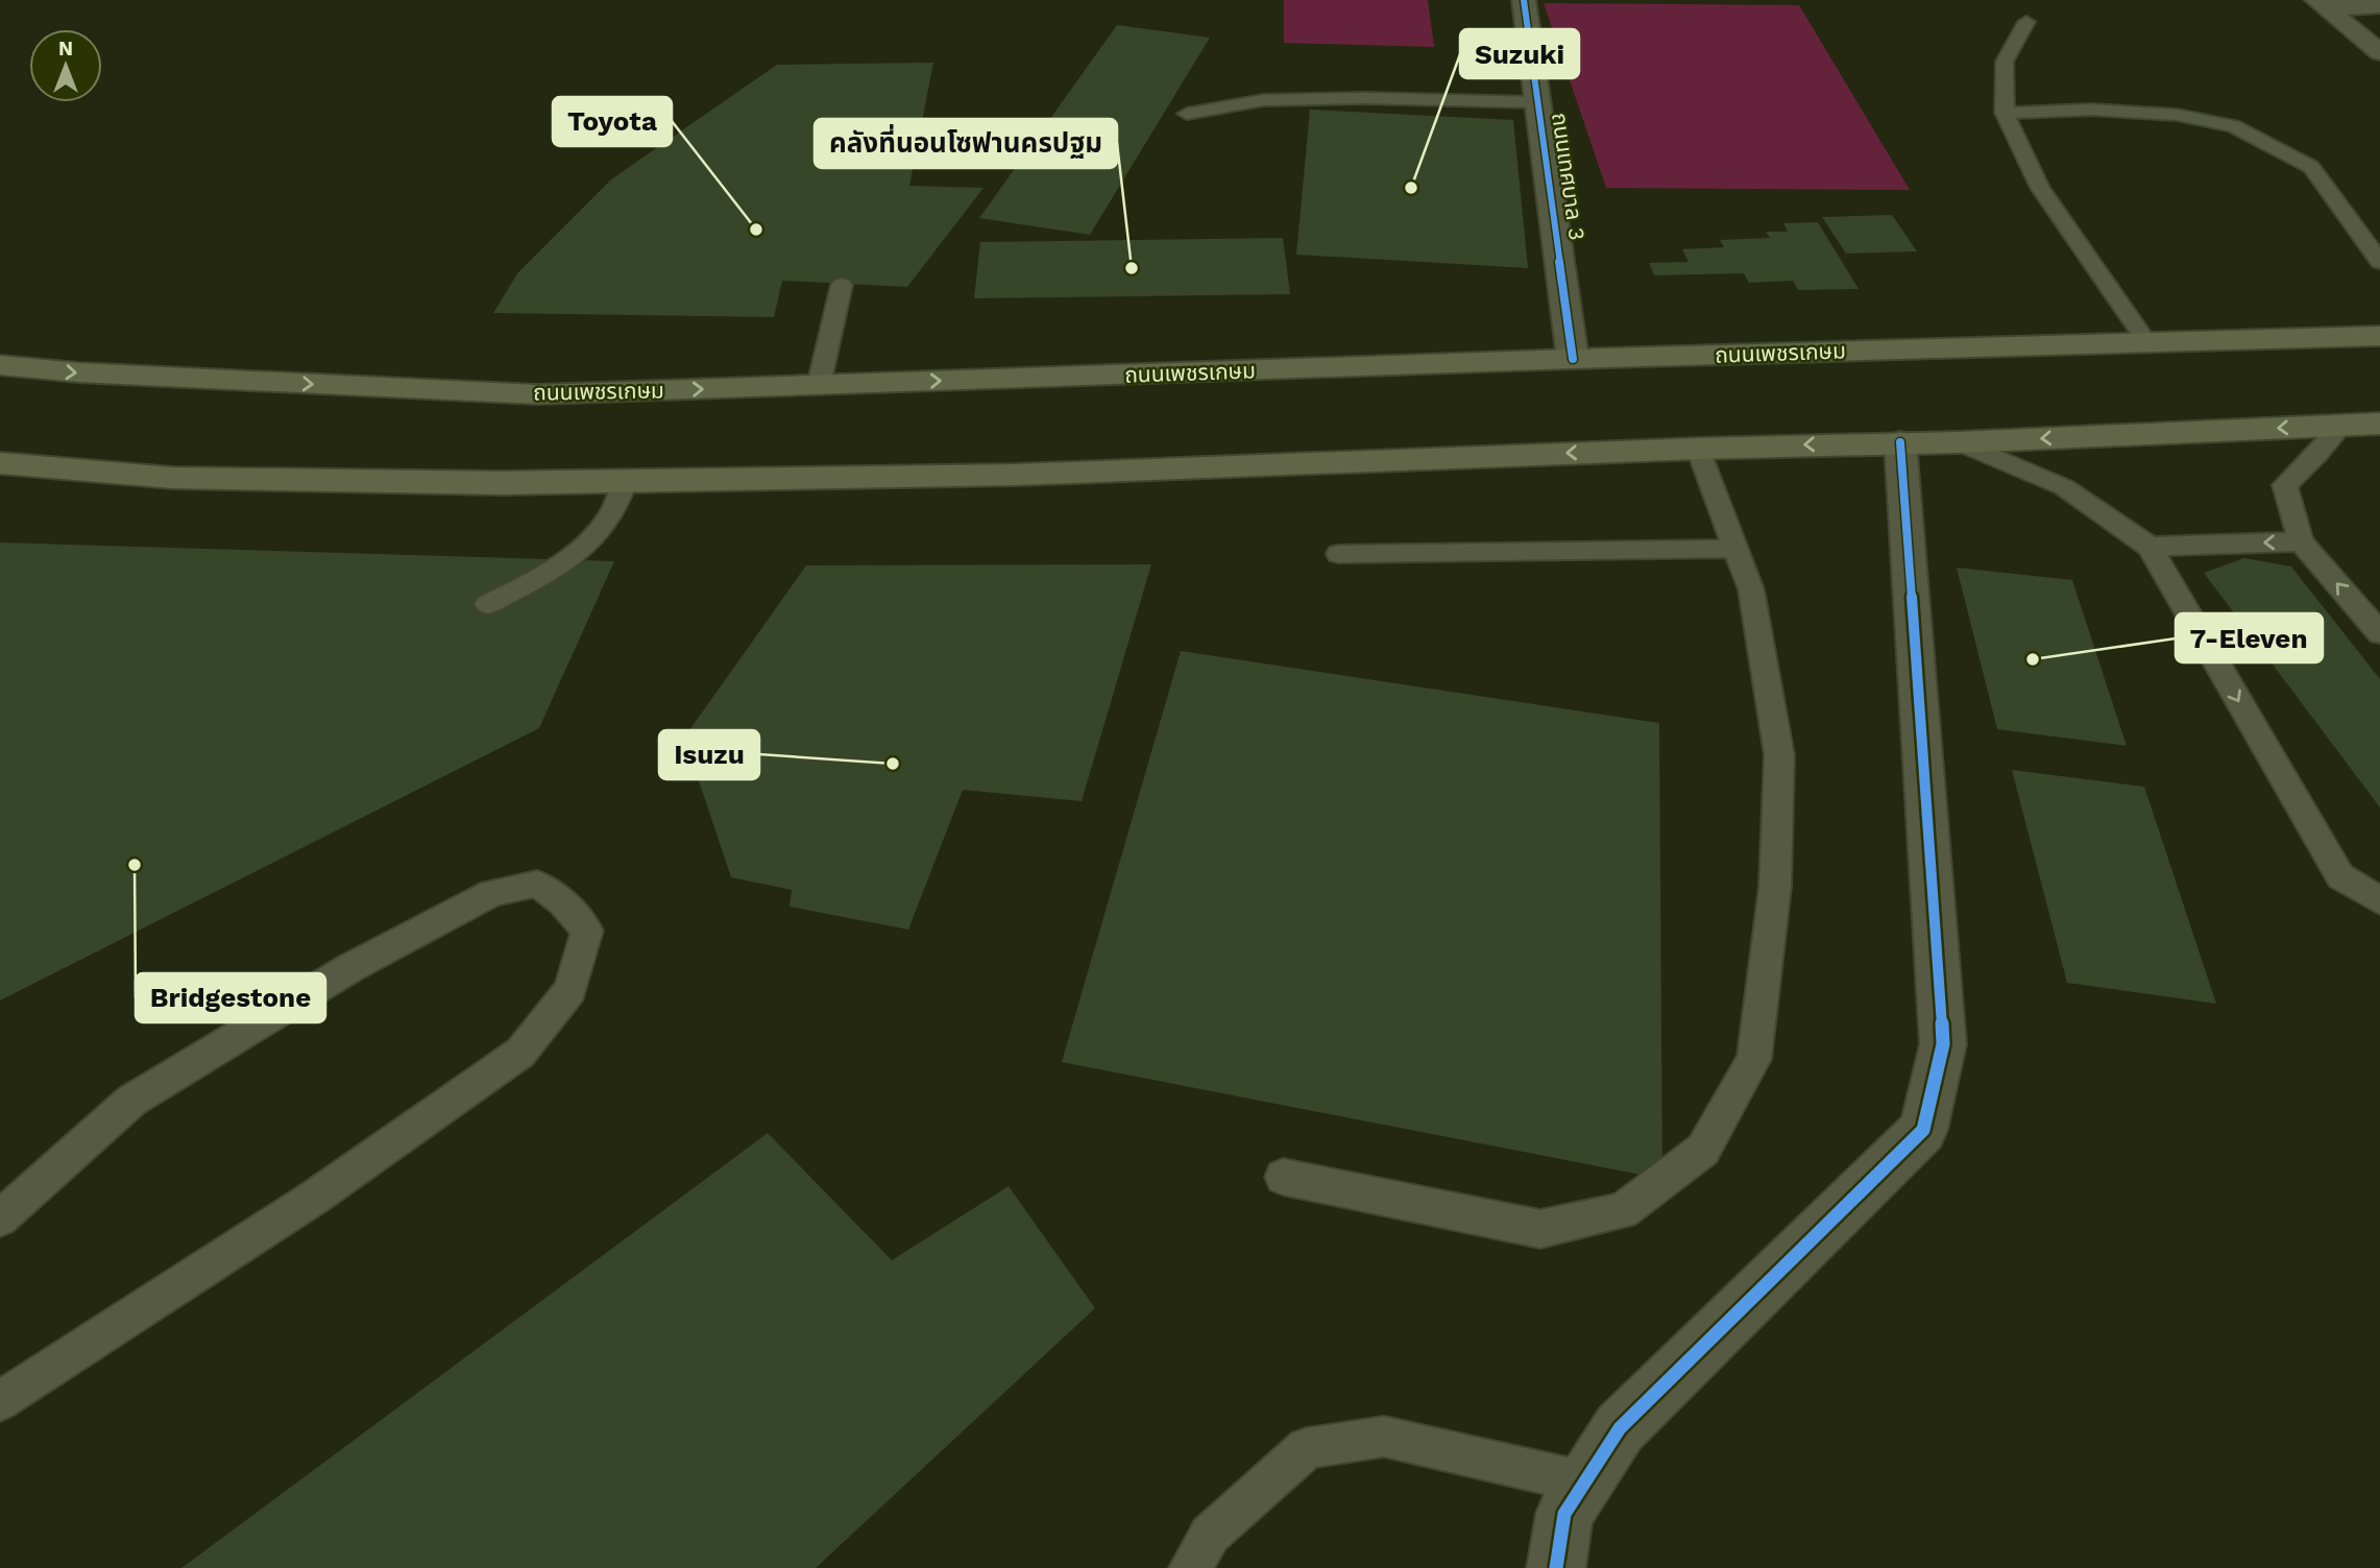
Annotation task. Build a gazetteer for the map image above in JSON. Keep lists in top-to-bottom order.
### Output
{
  "streets": {
    "highway": ["ถนนเพชรเกษม"],
    "street": ["ถนนเทศบาล 3"]
  },
  "crossings": [
    ["ถนนเทศบาล 3", "ถนนเพชรเกษม"]
  ],
  "places": [
    "Suzuki",
    "Toyota",
    "คลังที่นอนโซฟานครปฐม",
    "7-Eleven",
    "Isuzu",
    "Bridgestone"
  ],
  "north": "top"
}
